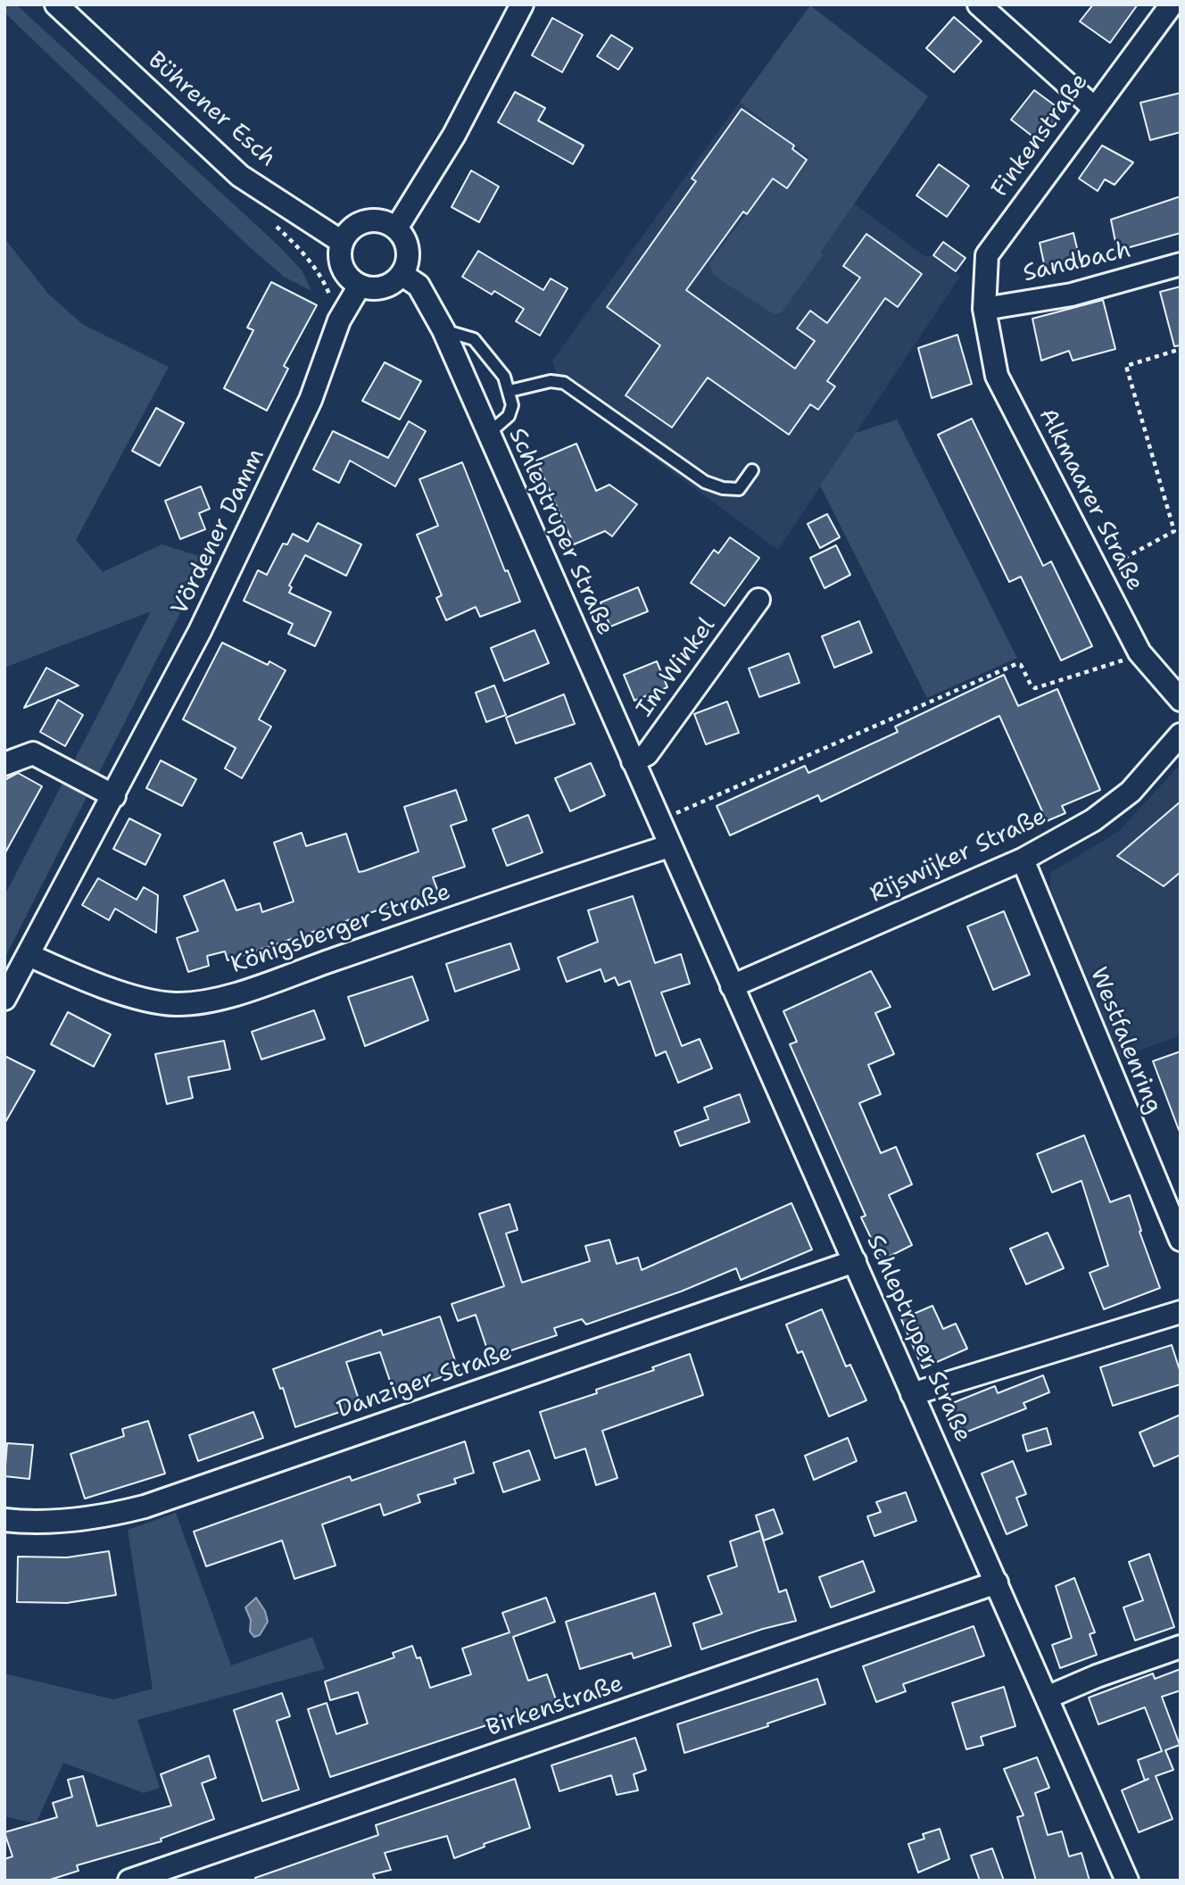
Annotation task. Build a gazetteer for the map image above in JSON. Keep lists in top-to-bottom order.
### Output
{
  "streets": {
    "street": [
      "Bührener Esch",
      "Finkenstraße",
      "Sandbach",
      "Alkmaarer Straße",
      "Vördener Damm",
      "Schleptruper Straße",
      "Im Winkel",
      "Rijswijker Straße",
      "Königsberger Straße",
      "Westfalenring",
      "Danziger Straße",
      "Birkenstraße"
    ]
  },
  "crossings": [
    ["Bührener Esch", "Vördener Damm"],
    ["Bührener Esch", "Schleptruper Straße"],
    ["Finkenstraße", "Sandbach"],
    ["Finkenstraße", "Alkmaarer Straße"],
    ["Sandbach", "Alkmaarer Straße"],
    ["Vördener Damm", "Schleptruper Straße"],
    ["Vördener Damm", "Königsberger Straße"],
    ["Schleptruper Straße", "Im Winkel"],
    ["Schleptruper Straße", "Rijswijker Straße"],
    ["Schleptruper Straße", "Königsberger Straße"],
    ["Schleptruper Straße", "Danziger Straße"],
    ["Schleptruper Straße", "Birkenstraße"],
    ["Rijswijker Straße", "Westfalenring"]
  ]
}
